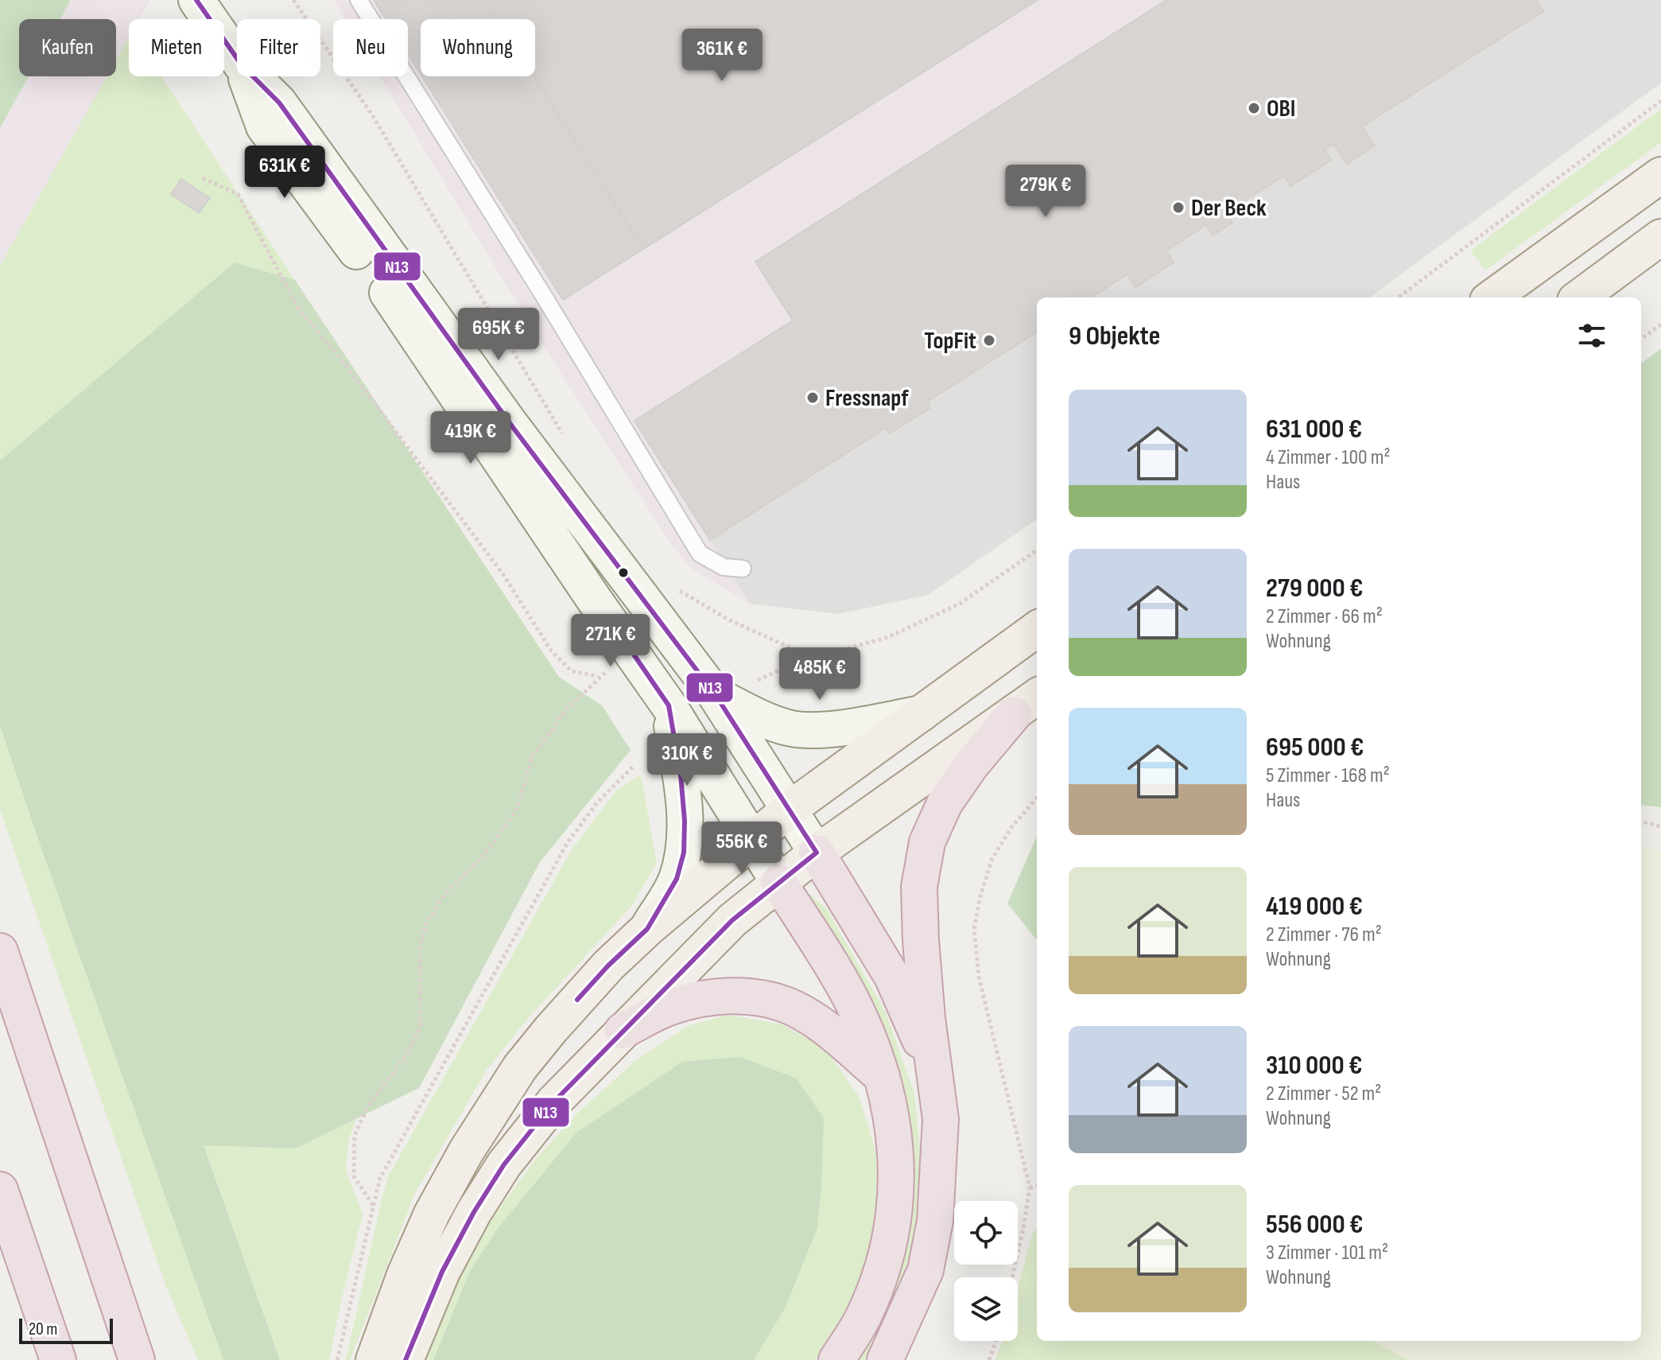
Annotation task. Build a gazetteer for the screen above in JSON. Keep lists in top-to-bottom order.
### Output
{
  "places": [
    "OBI",
    "Der Beck",
    "TopFit",
    "Fressnapf"
  ],
  "lines": ["transit line N13"],
  "scale_bar": "20 m",
  "page": {
    "chip": [
      "Kaufen",
      "Mieten",
      "Filter",
      "Neu",
      "Wohnung"
    ],
    "price": [
      "361K €",
      "631K €",
      "279K €",
      "695K €",
      "419K €",
      "271K €",
      "485K €",
      "310K €",
      "556K €"
    ],
    "heading": "9 Objekte",
    "list": [
      {
        "name": "631 000 €",
        "note": "4 Zimmer · 100 m² · Haus"
      },
      {
        "name": "279 000 €",
        "note": "2 Zimmer · 66 m² · Wohnung"
      },
      {
        "name": "695 000 €",
        "note": "5 Zimmer · 168 m² · Haus"
      },
      {
        "name": "419 000 €",
        "note": "2 Zimmer · 76 m² · Wohnung"
      },
      {
        "name": "310 000 €",
        "note": "2 Zimmer · 52 m² · Wohnung"
      },
      {
        "name": "556 000 €",
        "note": "3 Zimmer · 101 m² · Wohnung"
      }
    ],
    "scale": "20 m"
  }
}
